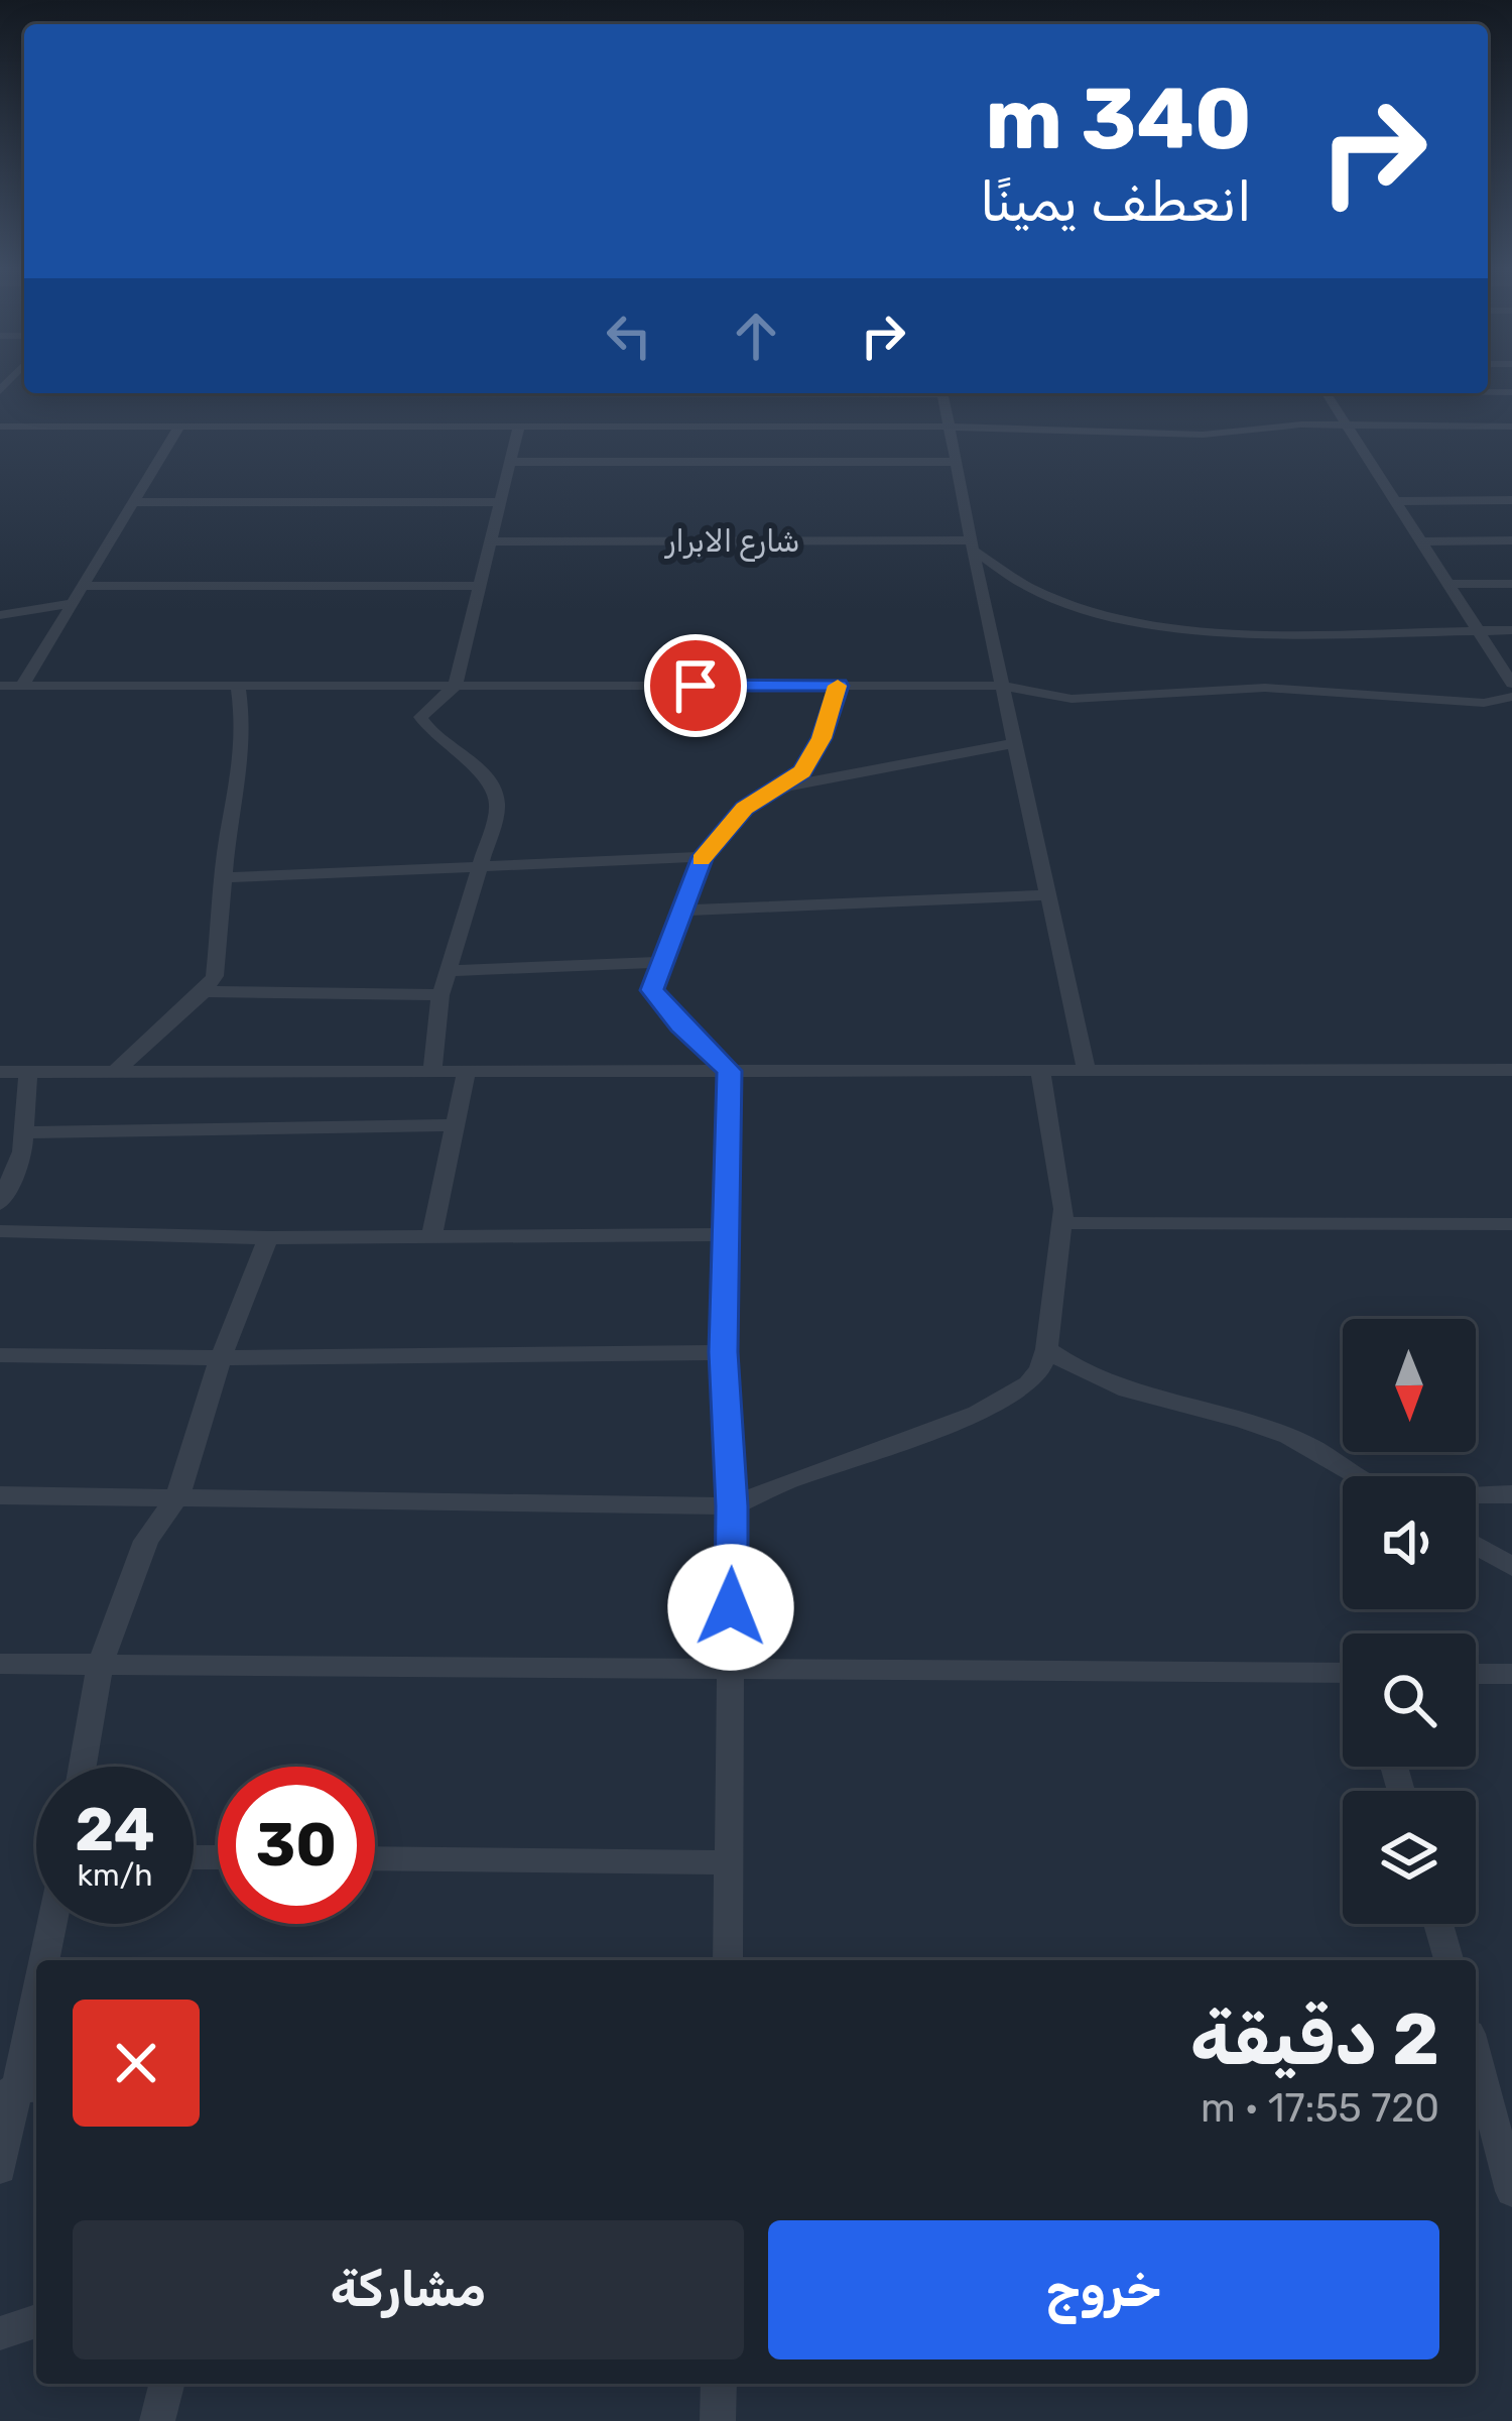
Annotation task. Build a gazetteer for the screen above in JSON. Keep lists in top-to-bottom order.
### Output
{
  "streets": {
    "street": ["شارع الابرار"]
  },
  "north": "bottom",
  "page": {
    "turn": ["340 m", "انعطف يمينًا"],
    "speed": "24 km/h",
    "limit": "30",
    "heading": ["2 دقيقة", "720 m · 17:55"],
    "buttons": ["خروج", "مشاركة"]
  }
}
